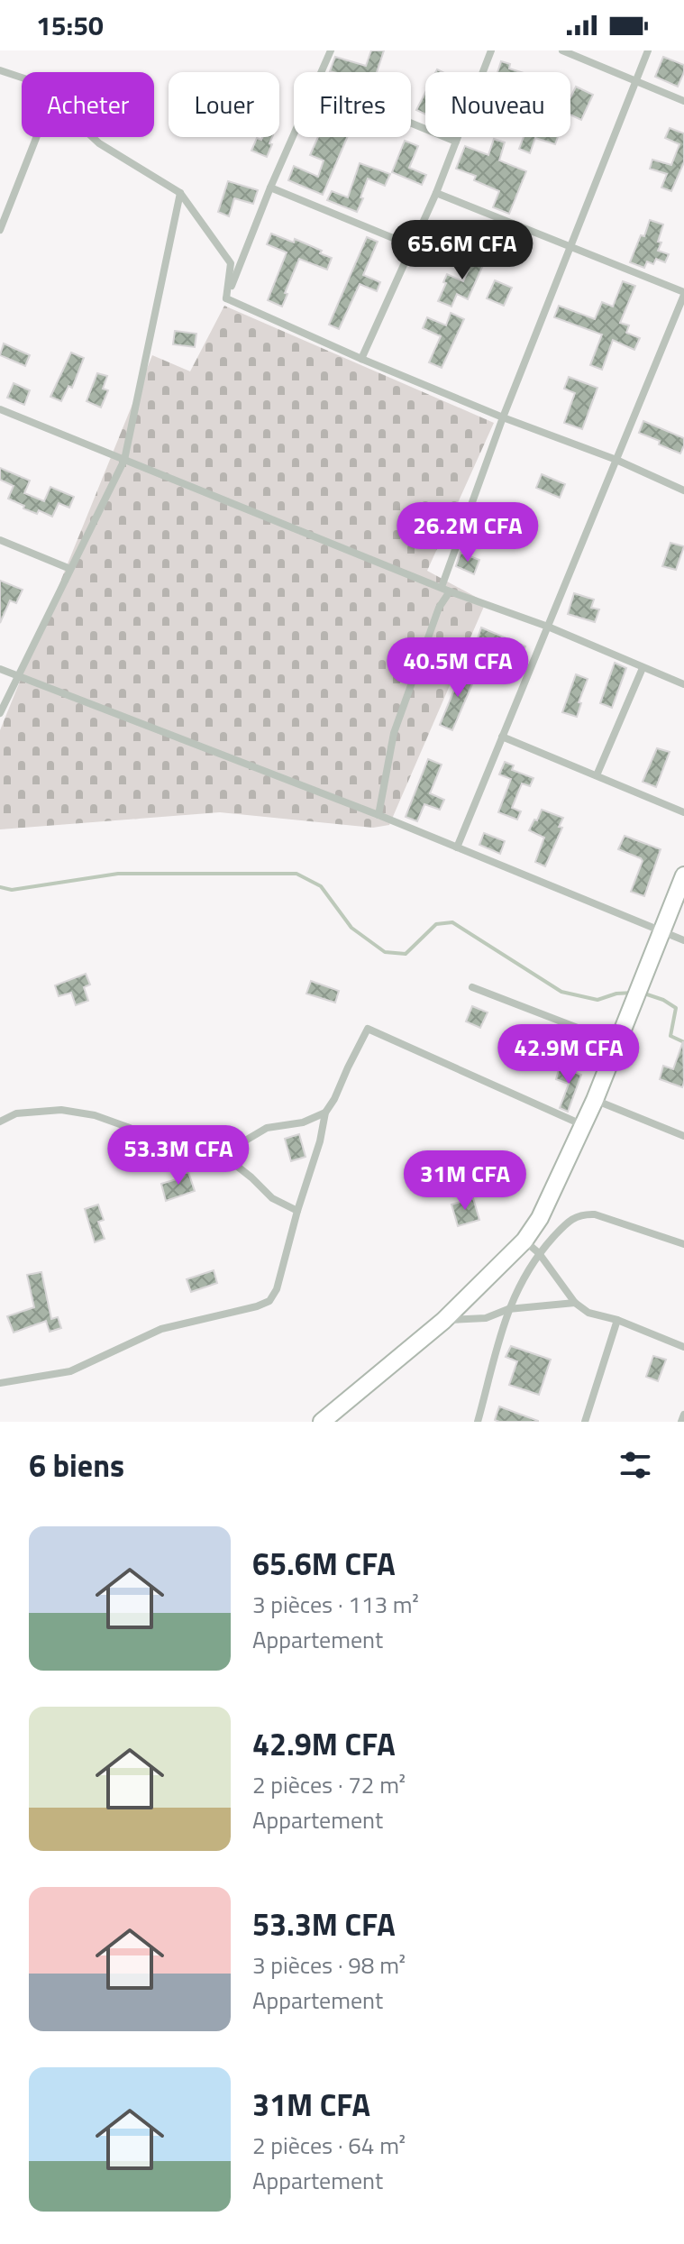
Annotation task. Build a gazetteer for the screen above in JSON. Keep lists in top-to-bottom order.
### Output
{
  "page": {
    "status": "15:50",
    "chip": [
      "Acheter",
      "Louer",
      "Filtres",
      "Nouveau"
    ],
    "price": [
      "65.6M CFA",
      "26.2M CFA",
      "40.5M CFA",
      "42.9M CFA",
      "53.3M CFA",
      "31M CFA"
    ],
    "heading": "6 biens",
    "list": [
      {
        "name": "65.6M CFA",
        "note": "3 pièces · 113 m² · Appartement"
      },
      {
        "name": "42.9M CFA",
        "note": "2 pièces · 72 m² · Appartement"
      },
      {
        "name": "53.3M CFA",
        "note": "3 pièces · 98 m² · Appartement"
      },
      {
        "name": "31M CFA",
        "note": "2 pièces · 64 m² · Appartement"
      }
    ]
  }
}
